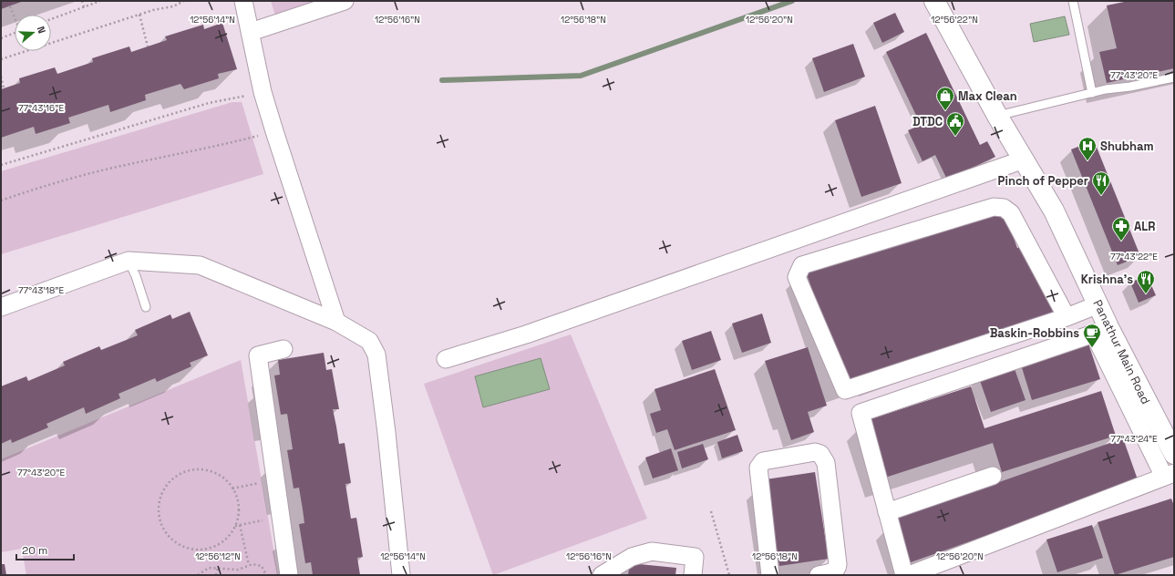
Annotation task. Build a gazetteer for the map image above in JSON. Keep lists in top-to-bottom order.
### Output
{
  "streets": {
    "street": ["Panathur Main Road"]
  },
  "places": {
    "shop": ["Max Clean"],
    "public building": ["DTDC"],
    "hospital": ["Shubham"],
    "restaurant": ["Pinch of Pepper", "Krishna's"],
    "pharmacy": ["ALR"],
    "cafe": ["Baskin-Robbins"]
  },
  "scale_bar": "20 m",
  "north": "right",
  "coordinates": [
    "12°56'14\"N",
    "12°56'16\"N",
    "12°56'18\"N",
    "12°56'20\"N",
    "12°56'22\"N",
    "77°43'20\"E",
    "77°43'16\"E",
    "77°43'22\"E",
    "77°43'18\"E",
    "77°43'24\"E",
    "12°56'12\"N"
  ]
}
